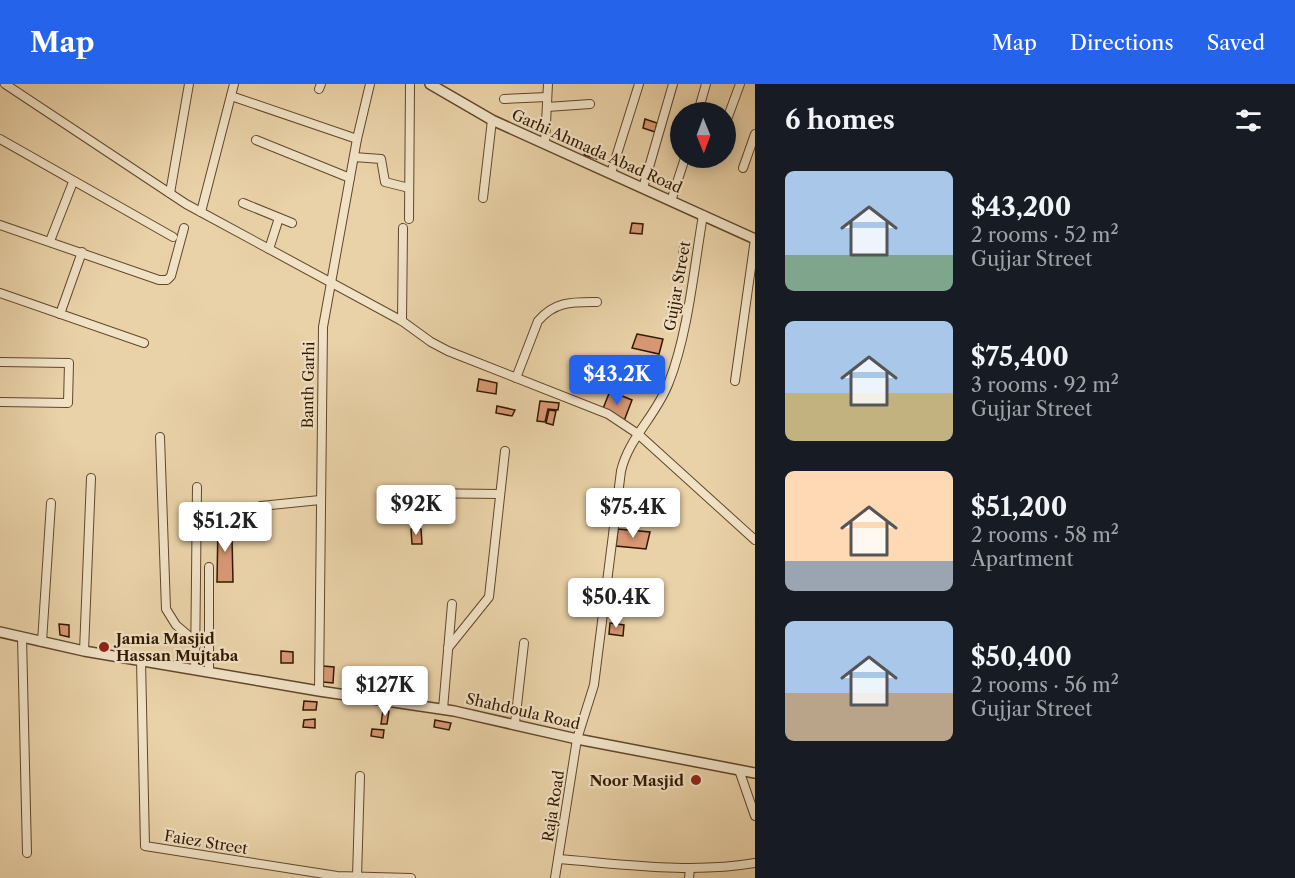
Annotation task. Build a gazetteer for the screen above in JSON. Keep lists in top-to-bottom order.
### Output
{
  "streets": {
    "street": [
      "Garhi Ahmada Abad Road",
      "Gujjar Street",
      "Banth Garhi",
      "Shahdoula Road",
      "Raja Road",
      "Faiez Street"
    ]
  },
  "crossings": [
    ["Garhi Ahmada Abad Road", "Gujjar Street"],
    ["Gujjar Street", "Shahdoula Road"],
    ["Gujjar Street", "Raja Road"],
    ["Banth Garhi", "Shahdoula Road"],
    ["Shahdoula Road", "Raja Road"],
    ["Shahdoula Road", "Faiez Street"]
  ],
  "places": ["Jamia Masjid Hassan Mujtaba", "Noor Masjid"],
  "north": "bottom",
  "page": {
    "header": "Map",
    "nav": ["Map", "Directions", "Saved"],
    "heading": "6 homes",
    "list": [
      {
        "name": "$43,200",
        "note": "2 rooms · 52 m² · Gujjar Street"
      },
      {
        "name": "$75,400",
        "note": "3 rooms · 92 m² · Gujjar Street"
      },
      {
        "name": "$51,200",
        "note": "2 rooms · 58 m² · Apartment"
      },
      {
        "name": "$50,400",
        "note": "2 rooms · 56 m² · Gujjar Street"
      }
    ],
    "price": [
      "$43.2K",
      "$92K",
      "$75.4K",
      "$51.2K",
      "$50.4K",
      "$127K"
    ]
  }
}
